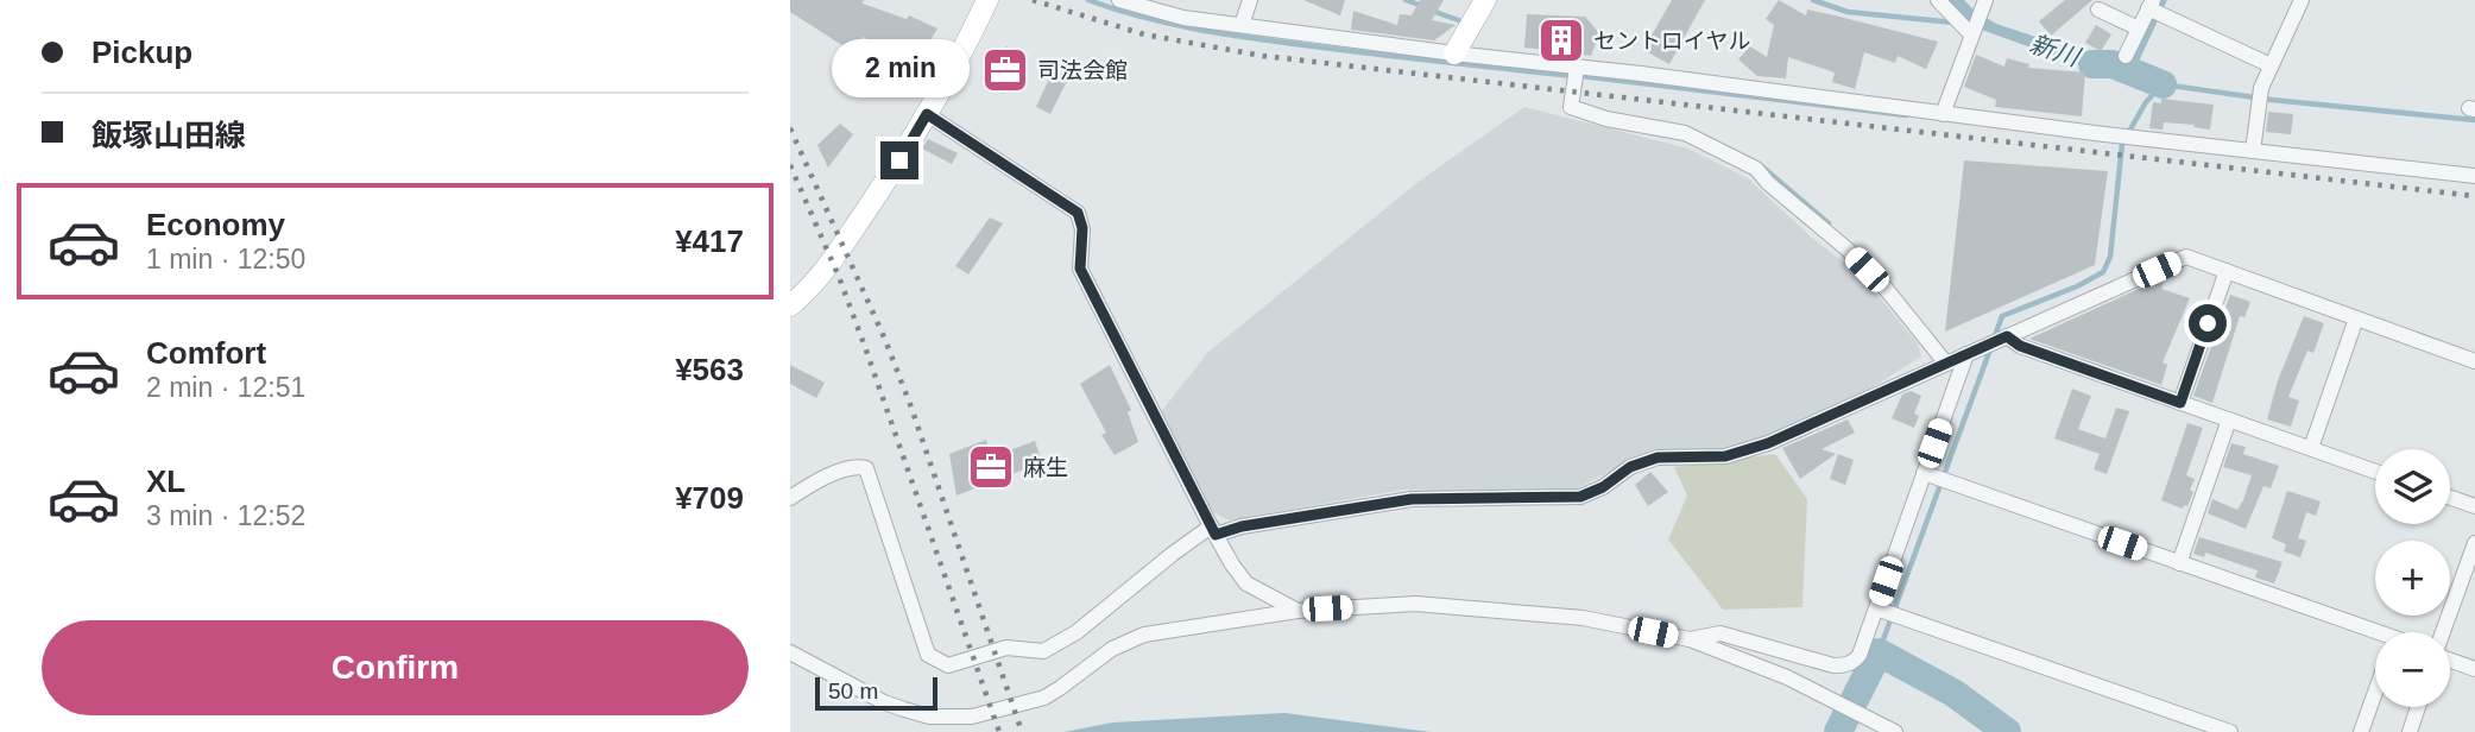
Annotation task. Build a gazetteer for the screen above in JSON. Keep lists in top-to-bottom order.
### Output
{
  "water": ["新川"],
  "places": {
    "building": ["セントロイヤル"],
    "office": ["司法会館", "麻生"]
  },
  "scale_bar": "50 m",
  "page": {
    "banner": ["Pickup", "飯塚山田線"],
    "bubble": "2 min",
    "list": [
      {
        "name": "Economy",
        "note": "1 min · 12:50",
        "value": "¥417"
      },
      {
        "name": "Comfort",
        "note": "2 min · 12:51",
        "value": "¥563"
      },
      {
        "name": "XL",
        "note": "3 min · 12:52",
        "value": "¥709"
      }
    ],
    "map_buttons": ["+", "−"],
    "buttons": "Confirm",
    "scale": "50 m"
  }
}
